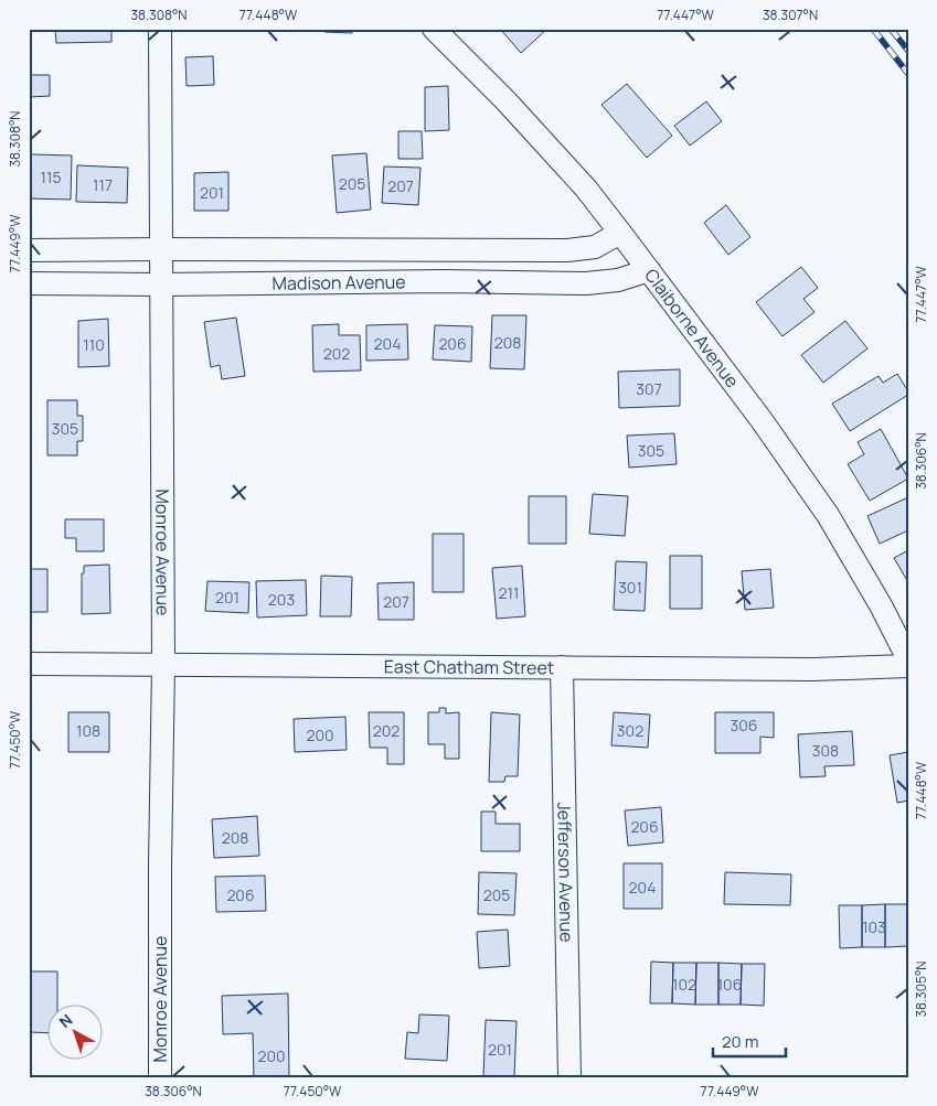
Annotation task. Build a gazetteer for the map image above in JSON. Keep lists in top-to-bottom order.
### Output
{
  "streets": {
    "street": [
      "Madison Avenue",
      "Claiborne Avenue",
      "Monroe Avenue",
      "East Chatham Street",
      "Jefferson Avenue"
    ]
  },
  "crossings": [
    ["Madison Avenue", "Claiborne Avenue"],
    ["Madison Avenue", "Monroe Avenue"],
    ["Monroe Avenue", "East Chatham Street"],
    ["East Chatham Street", "Jefferson Avenue"]
  ],
  "house_numbers": [
    "115",
    "205",
    "117",
    "207",
    "201",
    "208",
    "204",
    "206",
    "110",
    "202",
    "307",
    "305",
    "305",
    "301",
    "211",
    "201",
    "203",
    "207",
    "306",
    "108",
    "202",
    "302",
    "200",
    "308",
    "206",
    "208",
    "204",
    "206",
    "205",
    "103",
    "102",
    "106",
    "201",
    "200"
  ],
  "scale_bar": "20 m",
  "north": "top left",
  "coordinates": [
    "38.308°N",
    "77.448°W",
    "77.447°W",
    "38.307°N",
    "77.449°W",
    "38.306°N",
    "77.450°W",
    "38.305°N"
  ]
}
